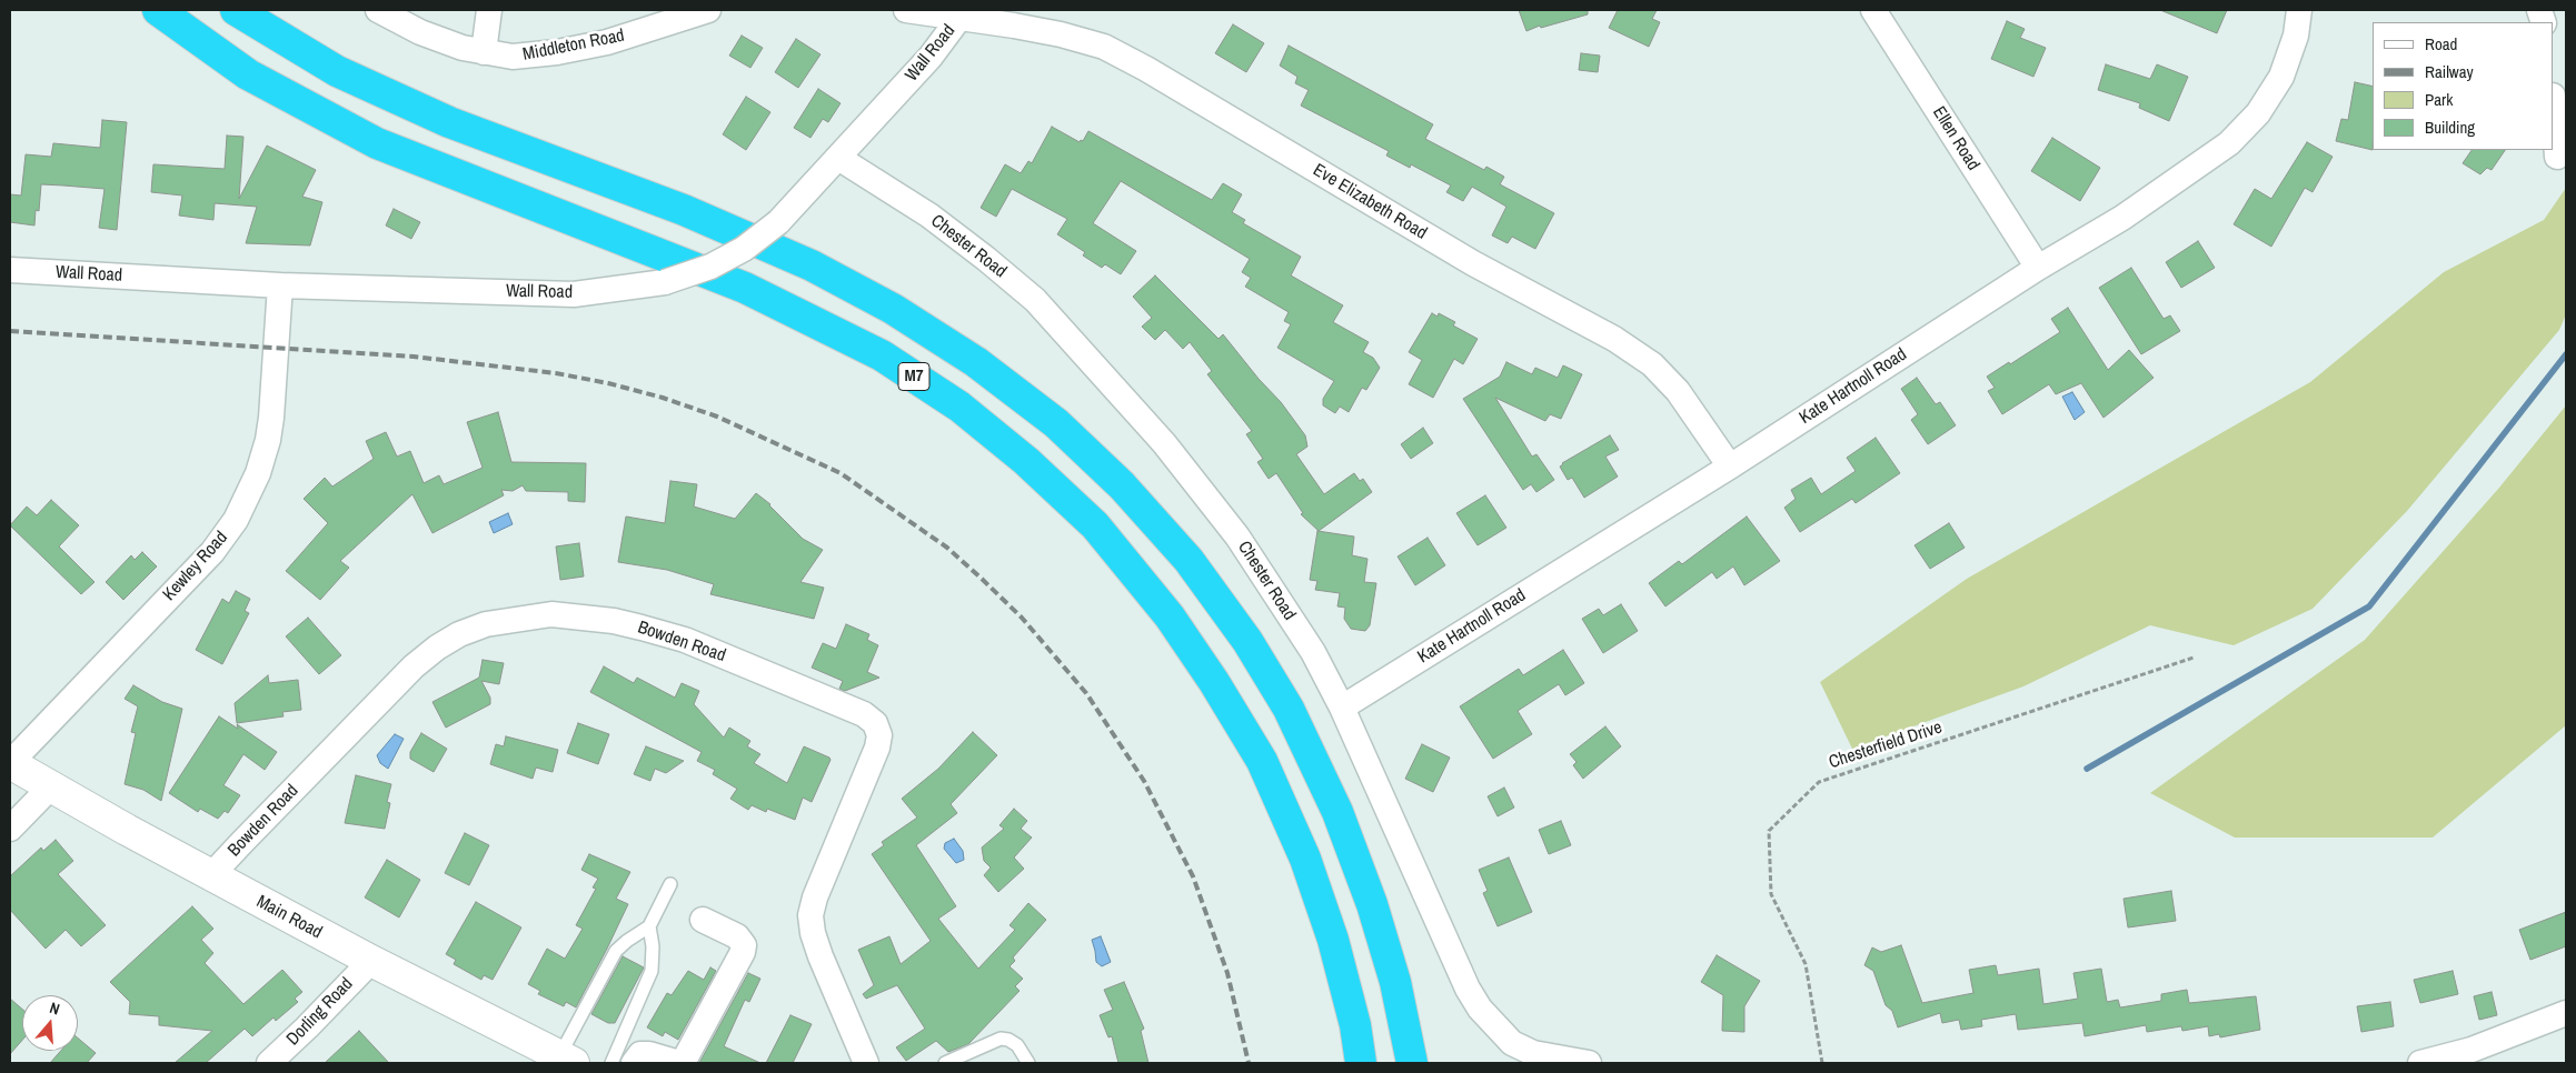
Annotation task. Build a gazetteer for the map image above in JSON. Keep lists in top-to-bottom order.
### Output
{
  "streets": {
    "highway": ["M7"],
    "main road": ["Main Road"],
    "street": [
      "Middleton Road",
      "Wall Road",
      "Ellen Road",
      "Eve Elizabeth Road",
      "Chester Road",
      "Kate Hartnoll Road",
      "Kewley Road",
      "Bowden Road",
      "Dorling Road"
    ],
    "path": ["Chesterfield Drive"]
  },
  "crossings": [
    ["Wall Road", "Eve Elizabeth Road"],
    ["Wall Road", "Chester Road"],
    ["Wall Road", "Kewley Road"],
    ["Ellen Road", "Kate Hartnoll Road"],
    ["Eve Elizabeth Road", "Kate Hartnoll Road"],
    ["Chester Road", "Kate Hartnoll Road"],
    ["Kewley Road", "Main Road"],
    ["Bowden Road", "Main Road"],
    ["Main Road", "Dorling Road"]
  ],
  "legend": [
    "Road",
    "Railway",
    "Park",
    "Building"
  ],
  "north": "top"
}
